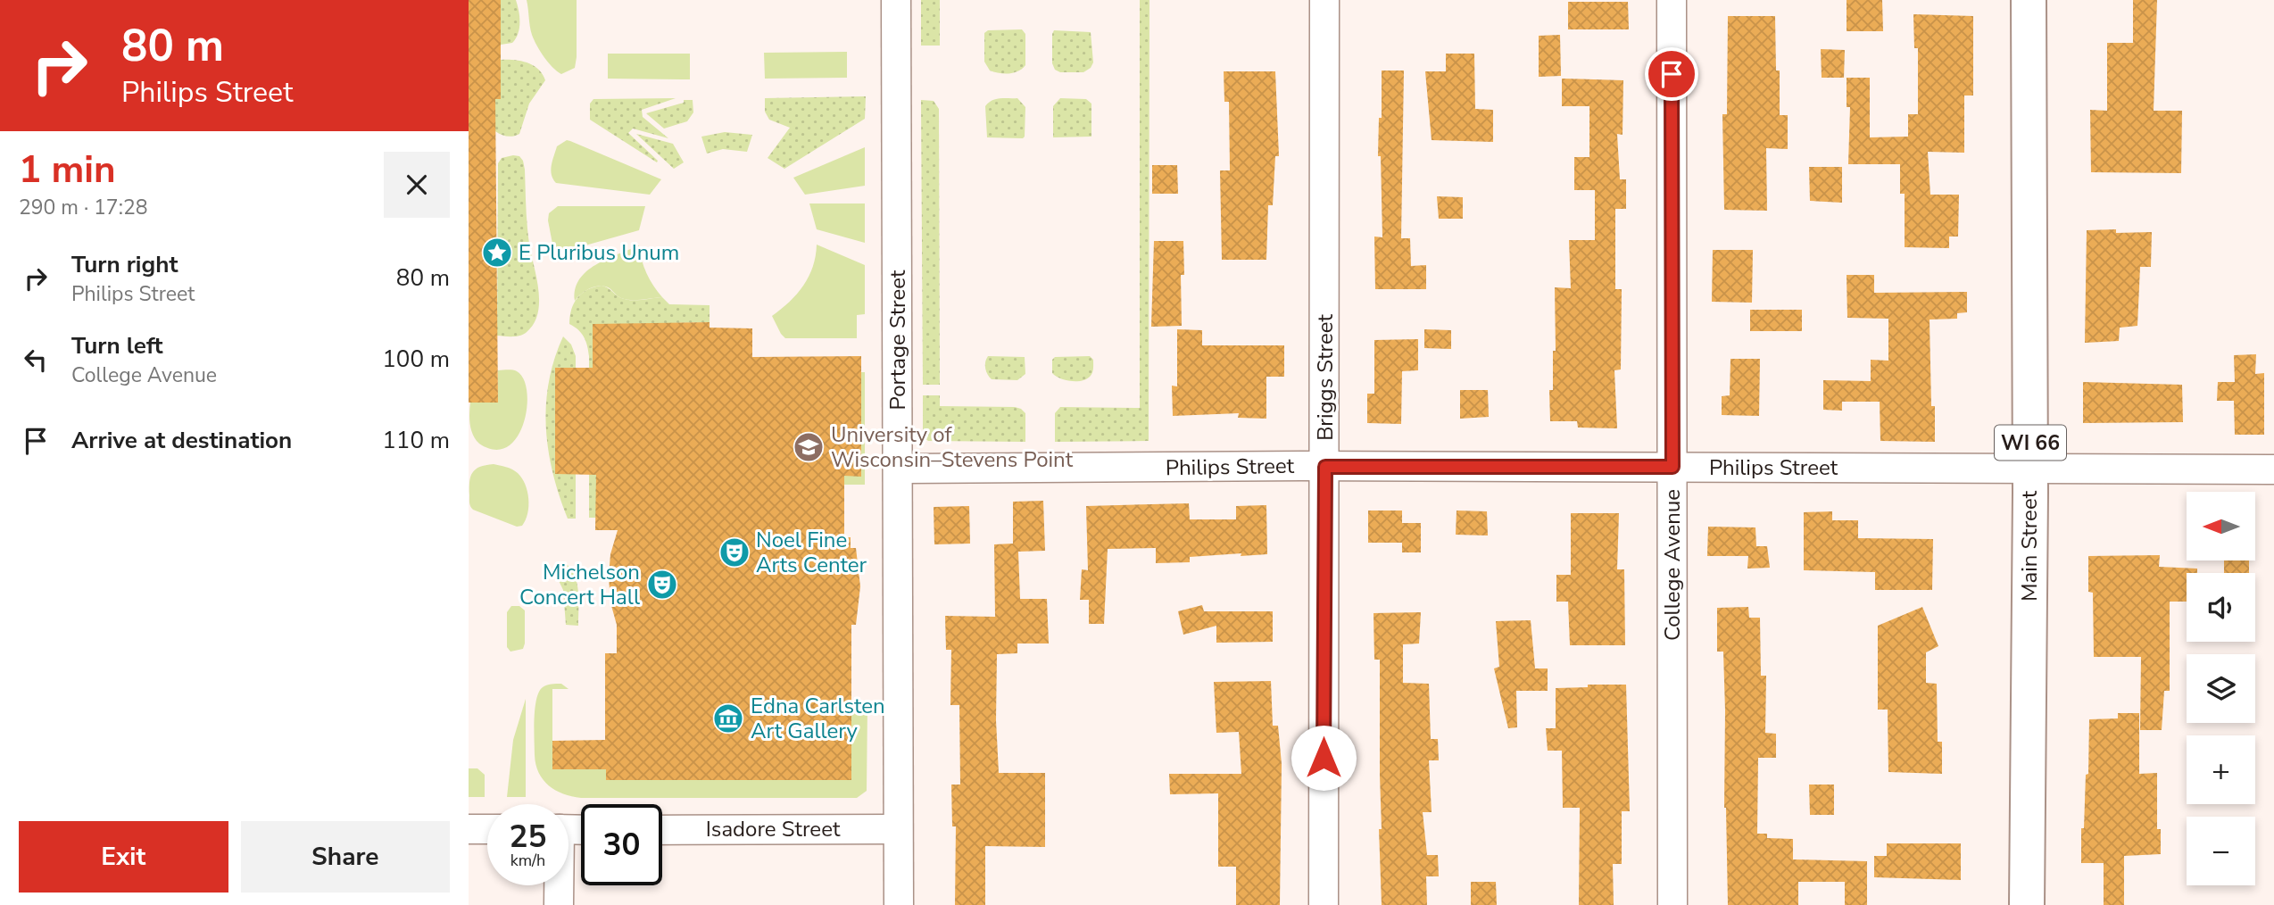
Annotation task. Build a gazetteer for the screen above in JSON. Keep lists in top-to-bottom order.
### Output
{
  "streets": {
    "main road": ["WI 66", "Main Street"],
    "street": [
      "Portage Street",
      "Briggs Street",
      "Philips Street",
      "College Avenue",
      "Isadore Street"
    ]
  },
  "crossings": [
    ["Portage Street", "Philips Street"],
    ["Portage Street", "Isadore Street"],
    ["Briggs Street", "Philips Street"],
    ["Philips Street", "Main Street"],
    ["Philips Street", "College Avenue"]
  ],
  "places": {
    "place": ["E Pluribus Unum"],
    "school or university": ["University of Wisconsin–Stevens Point"],
    "theatre": ["Noel Fine Arts Center", "Michelson Concert Hall"],
    "museum": ["Edna Carlsten Art Gallery"]
  },
  "north": "left",
  "page": {
    "turn": ["80 m", "Philips Street"],
    "heading": ["1 min", "290 m · 17:28"],
    "list": [
      {
        "name": "Turn right",
        "note": "Philips Street",
        "value": "80 m"
      },
      {
        "name": "Turn left",
        "note": "College Avenue",
        "value": "100 m"
      },
      {
        "name": "Arrive at destination",
        "value": "110 m"
      }
    ],
    "map_buttons": ["+", "−"],
    "speed": "25 km/h",
    "limit": "30",
    "buttons": ["Exit", "Share"]
  }
}
